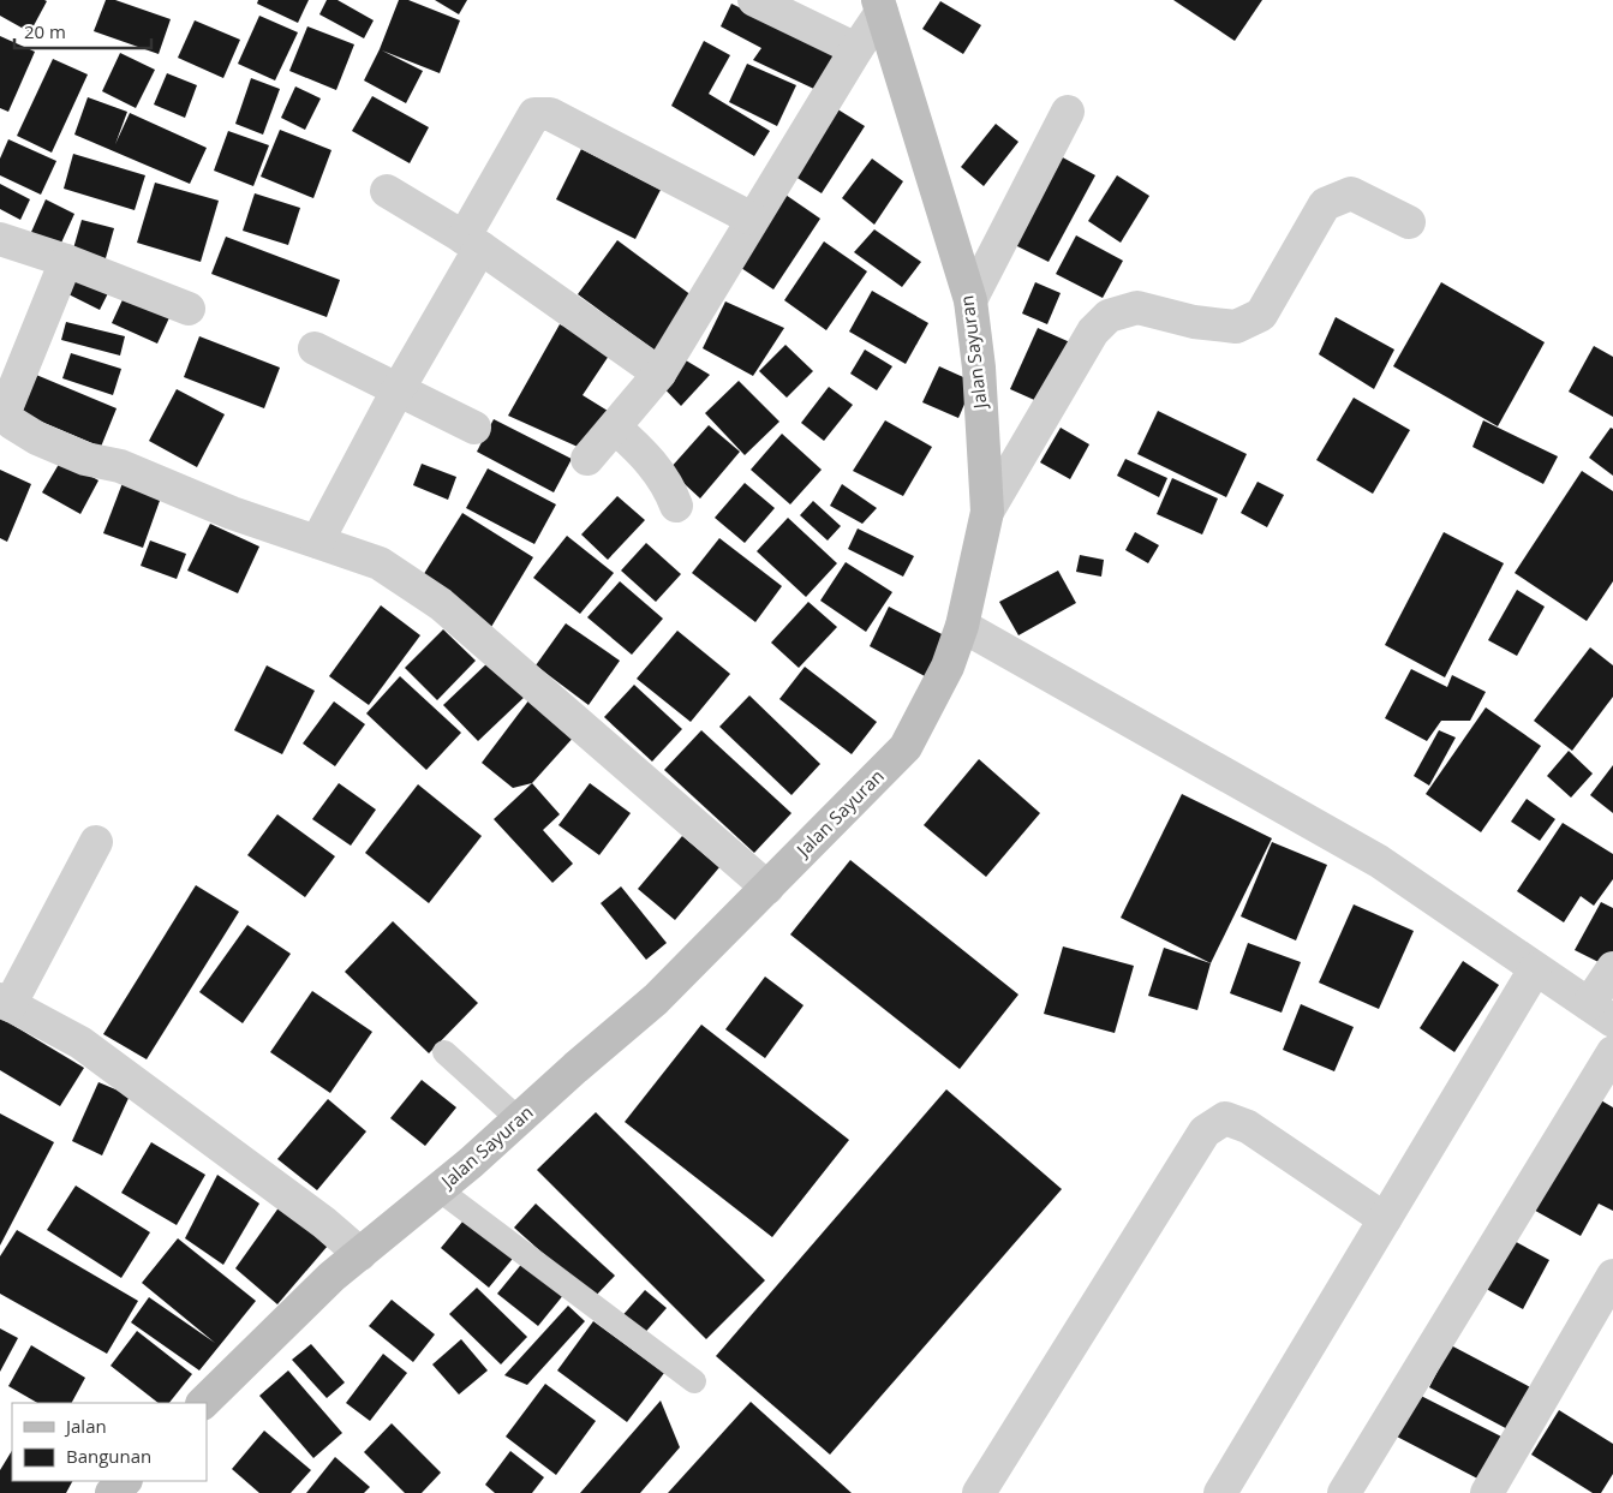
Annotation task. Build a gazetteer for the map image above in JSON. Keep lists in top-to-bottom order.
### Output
{
  "streets": {
    "street": ["Jalan Sayuran"]
  },
  "legend": ["Jalan", "Bangunan"],
  "scale_bar": "20 m"
}
